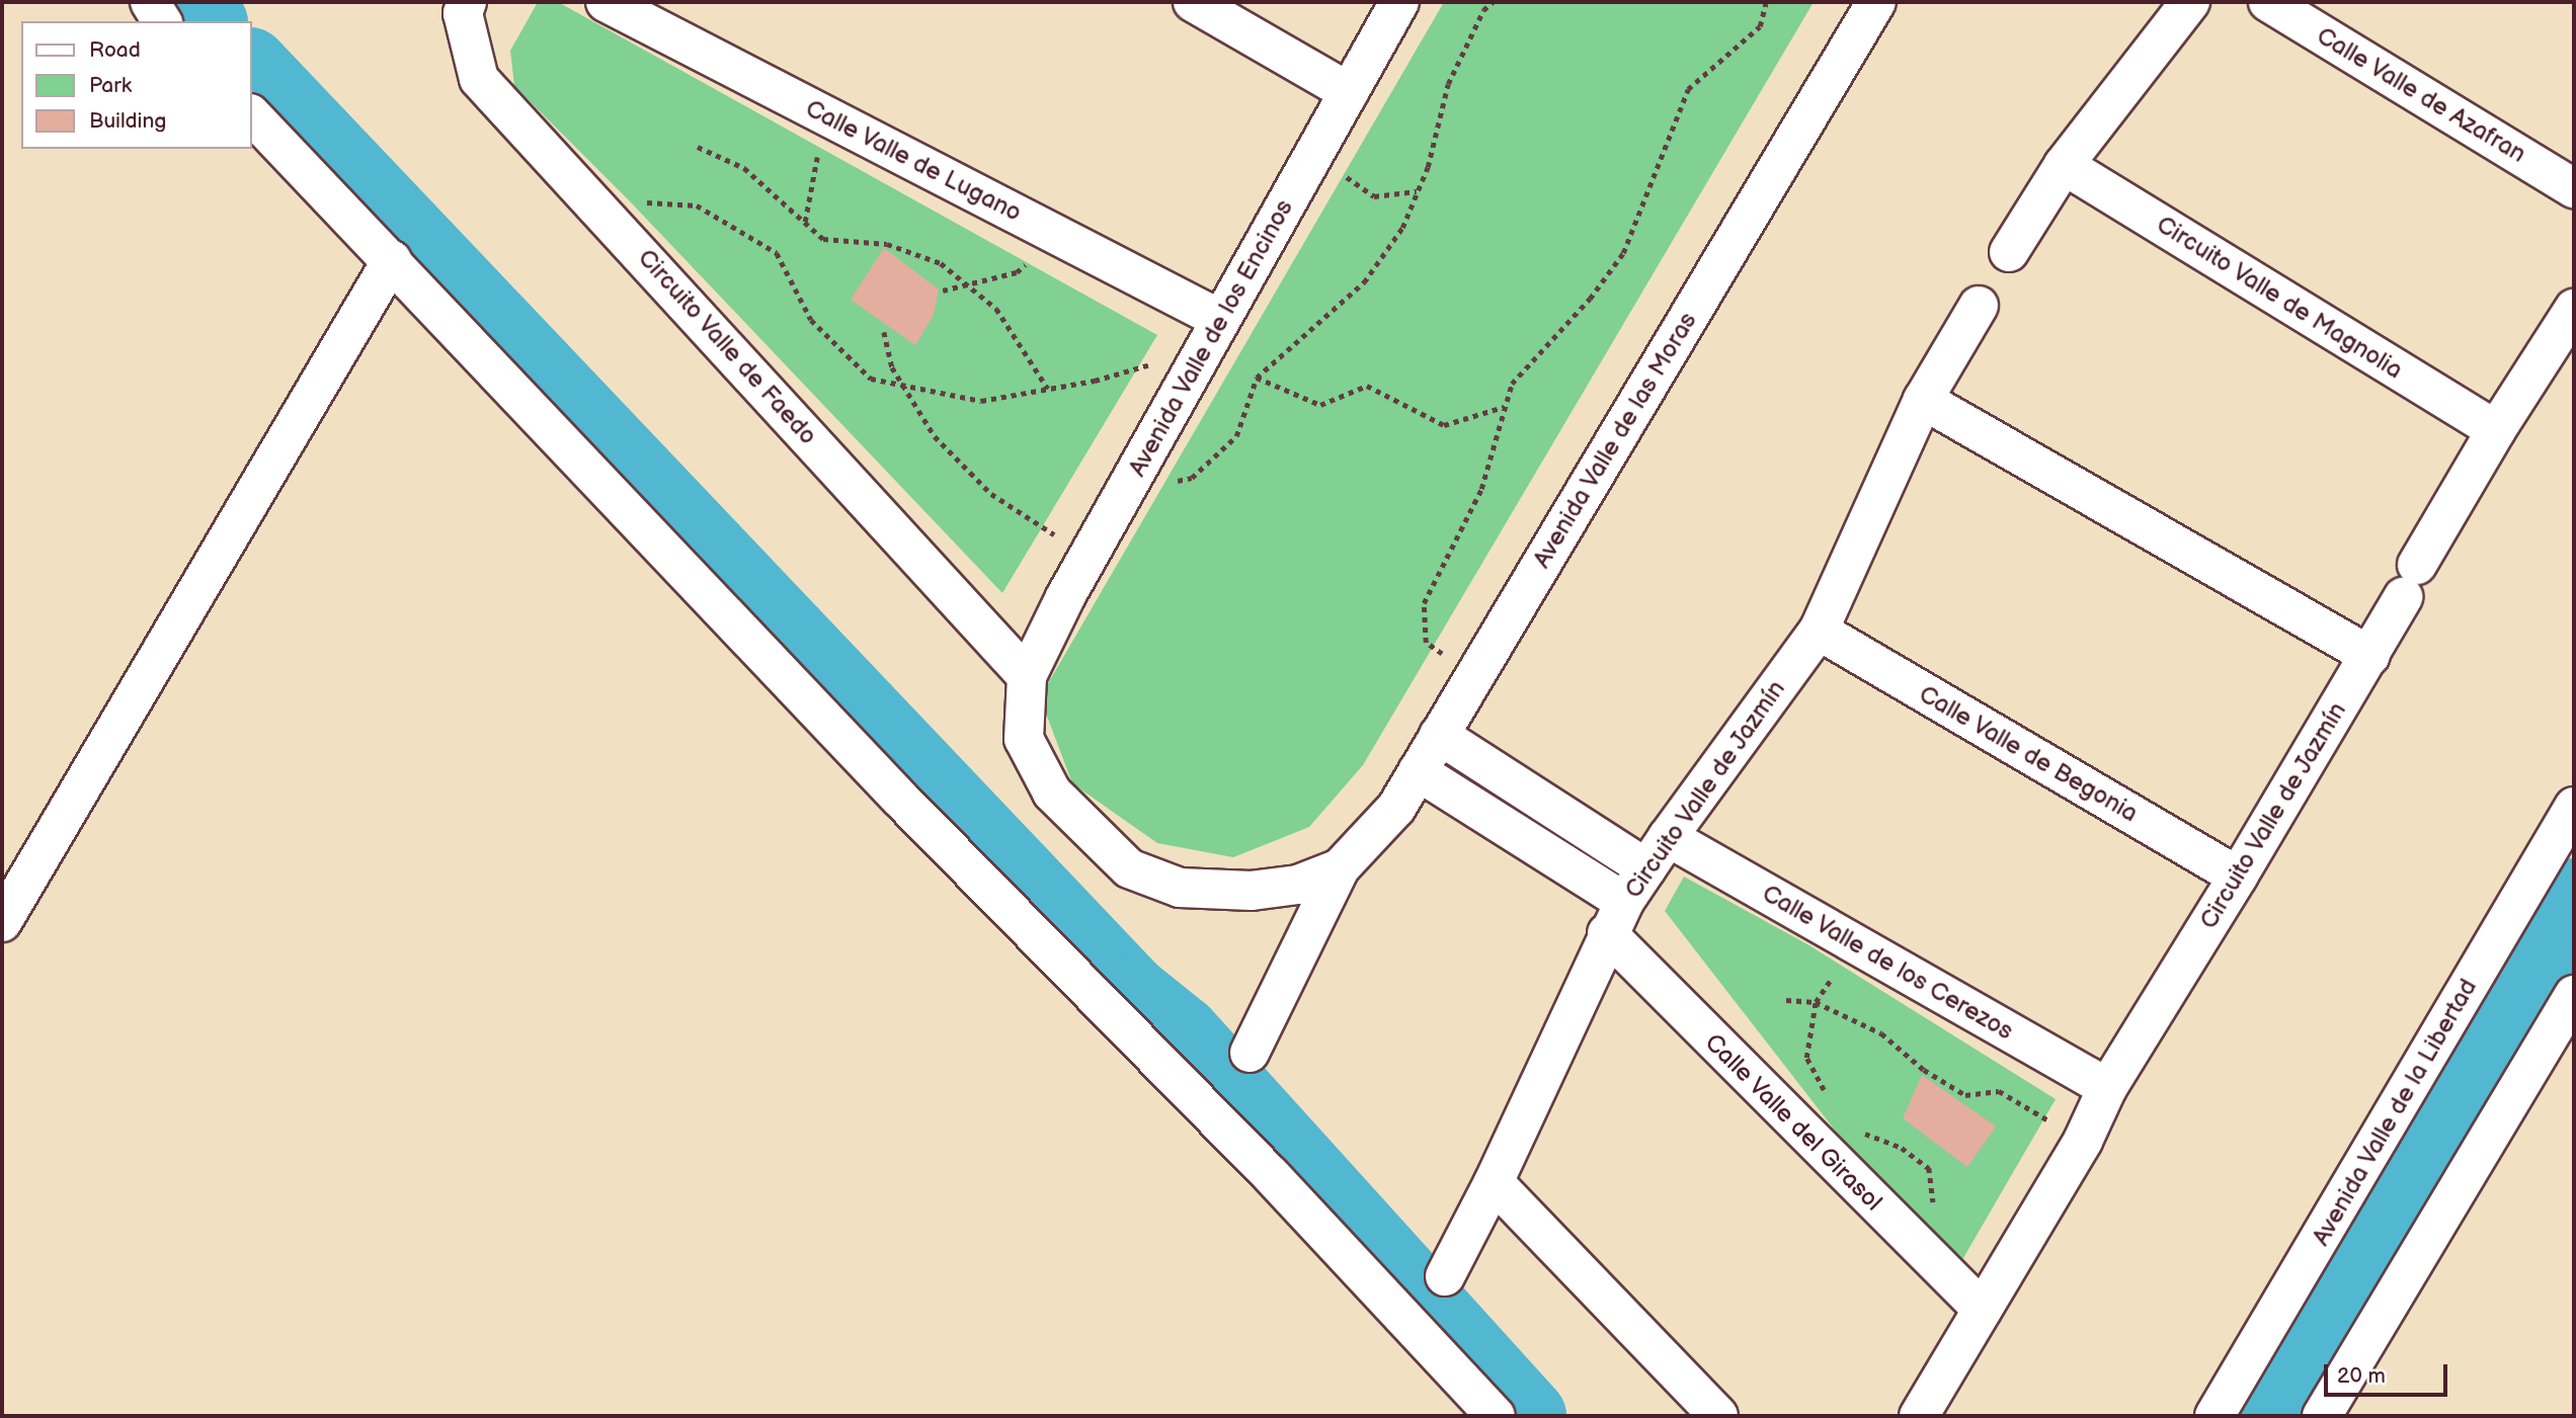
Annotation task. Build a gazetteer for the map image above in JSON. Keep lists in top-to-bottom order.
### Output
{
  "streets": {
    "street": [
      "Calle Valle de Azafran",
      "Calle Valle de Lugano",
      "Circuito Valle de Magnolia",
      "Avenida Valle de los Encinos",
      "Circuito Valle de Faedo",
      "Avenida Valle de las Moras",
      "Calle Valle de Begonia",
      "Circuito Valle de Jazmín",
      "Calle Valle de los Cerezos",
      "Avenida Valle de la Libertad",
      "Calle Valle del Girasol"
    ]
  },
  "crossings": [
    ["Calle Valle de Lugano", "Avenida Valle de los Encinos"],
    ["Circuito Valle de Magnolia", "Circuito Valle de Jazmín"],
    ["Avenida Valle de los Encinos", "Circuito Valle de Faedo"],
    ["Avenida Valle de los Encinos", "Avenida Valle de las Moras"],
    ["Circuito Valle de Faedo", "Avenida Valle de las Moras"],
    ["Avenida Valle de las Moras", "Calle Valle de los Cerezos"],
    ["Avenida Valle de las Moras", "Calle Valle del Girasol"],
    ["Calle Valle de Begonia", "Circuito Valle de Jazmín"],
    ["Circuito Valle de Jazmín", "Calle Valle de los Cerezos"],
    ["Circuito Valle de Jazmín", "Calle Valle del Girasol"]
  ],
  "legend": ["Road", "Park", "Building"],
  "scale_bar": "20 m"
}
